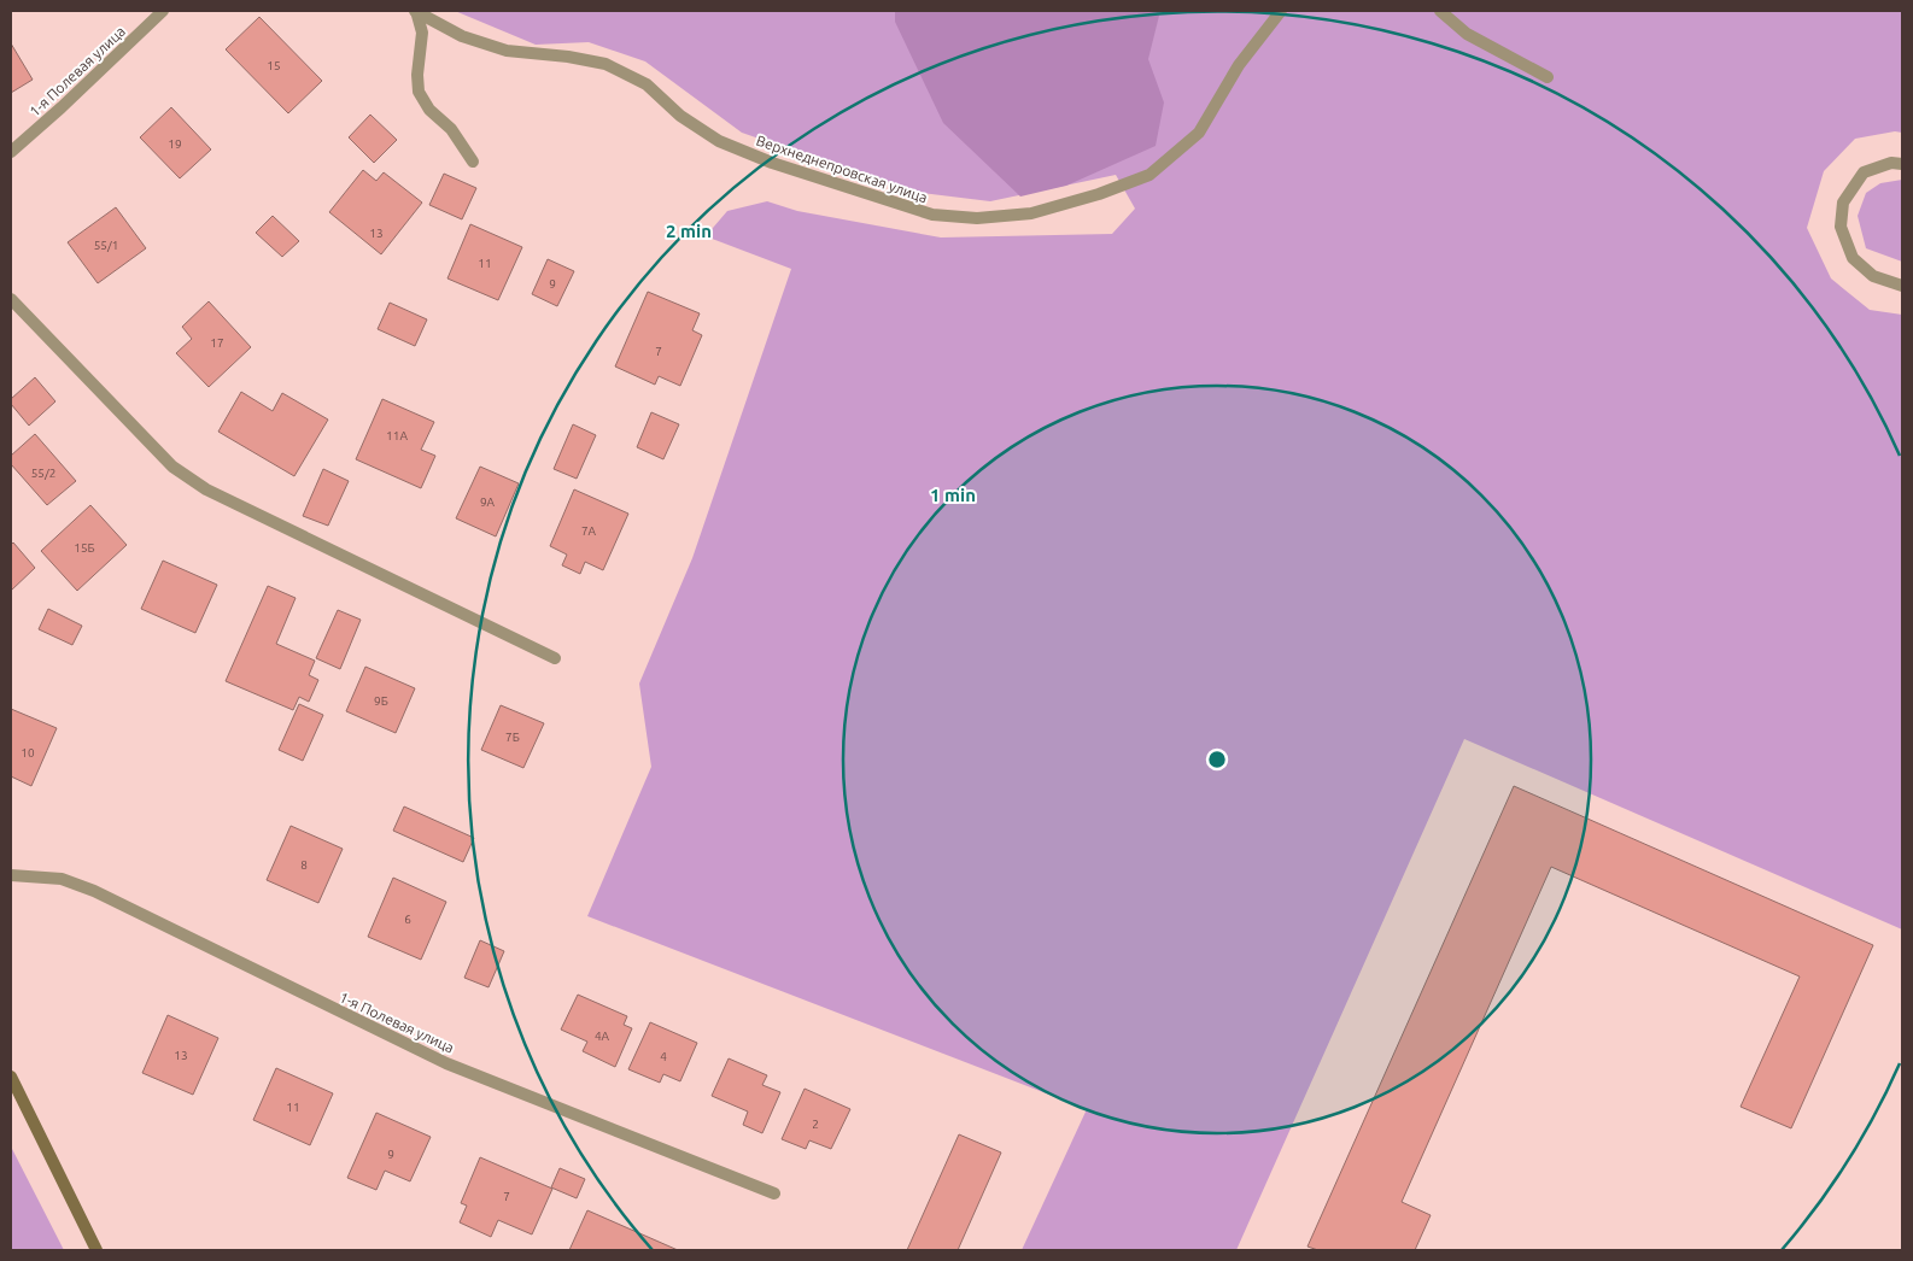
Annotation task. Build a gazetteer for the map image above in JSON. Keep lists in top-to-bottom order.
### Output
{
  "streets": {
    "street": ["1-я Полевая улица", "Верхнеднепровская улица"]
  },
  "house_numbers": [
    "15",
    "19",
    "13",
    "55/1",
    "11",
    "9",
    "17",
    "7",
    "11А",
    "55/2",
    "9А",
    "7А",
    "15Б",
    "9Б",
    "7Б",
    "10",
    "8",
    "6",
    "4А",
    "13",
    "4",
    "11",
    "2",
    "9",
    "7"
  ],
  "rings": ["2 min", "1 min"]
}
